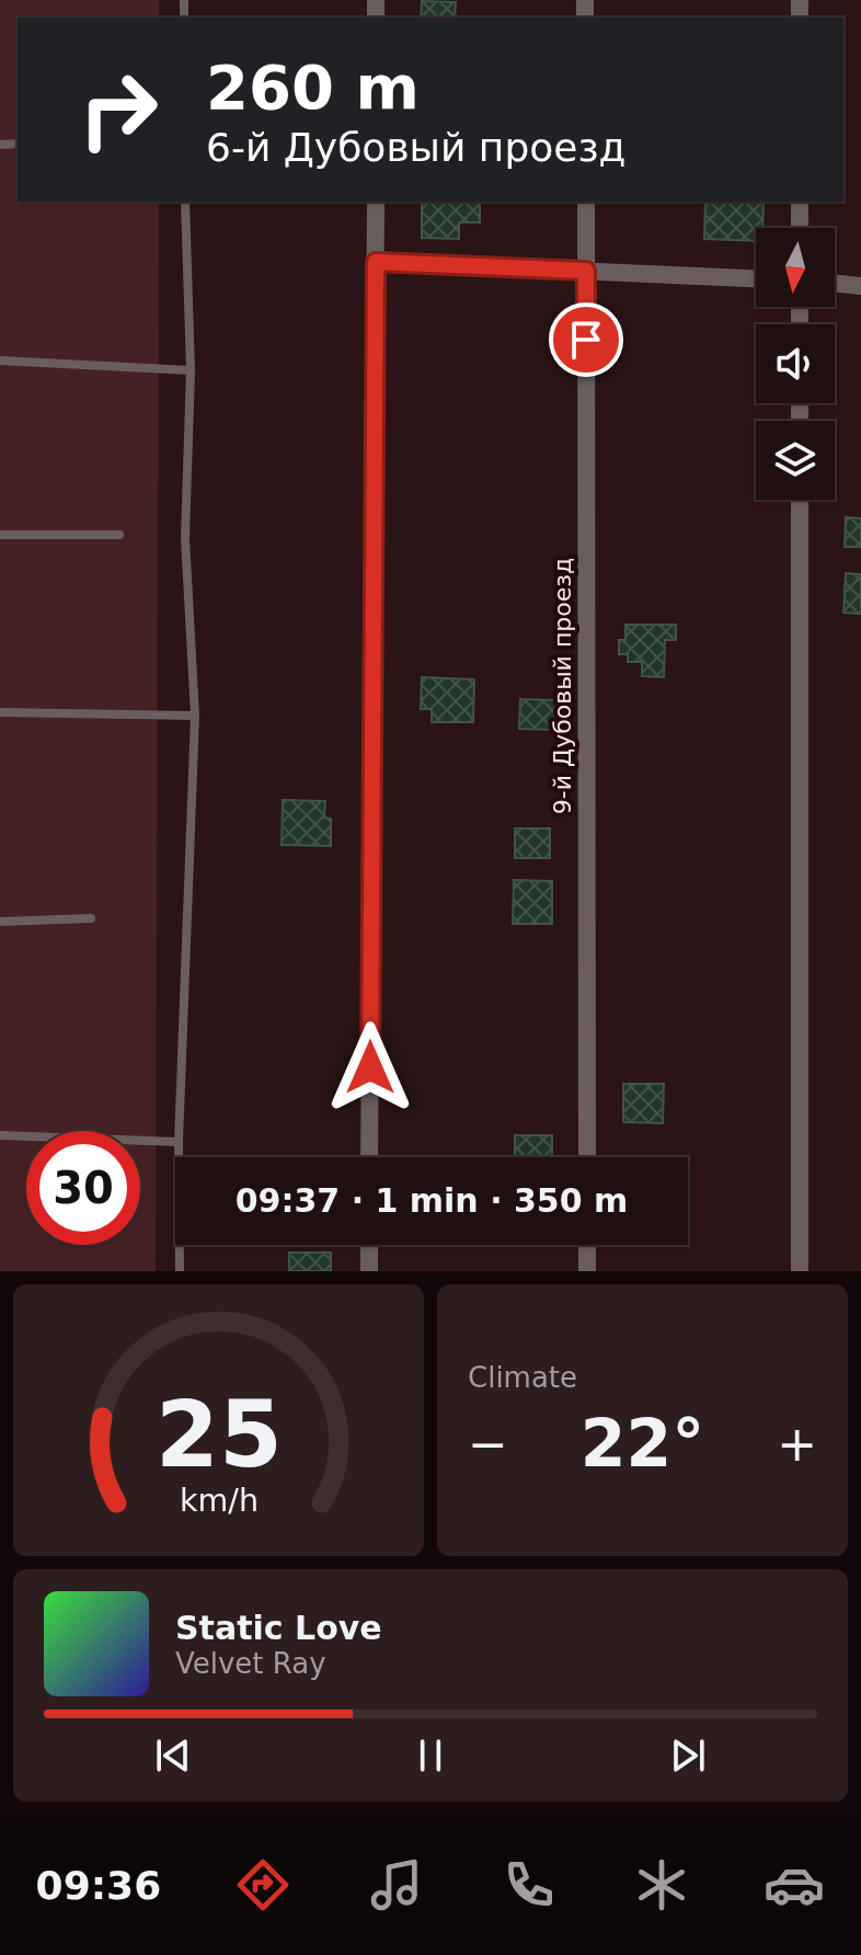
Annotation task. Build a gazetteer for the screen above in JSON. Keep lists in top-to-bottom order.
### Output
{
  "streets": {
    "street": ["9-й Дубовый проезд"]
  },
  "north": "bottom",
  "page": {
    "turn": ["260 m", "6-й Дубовый проезд"],
    "limit": "30",
    "trip": "09:37 · 1 min · 350 m",
    "tile": "Climate",
    "heat": ["−", "22°", "+"],
    "song": ["Static Love", "Velvet Ray"],
    "tabs": "09:36",
    "gauge": ["25", "km/h"]
  }
}
